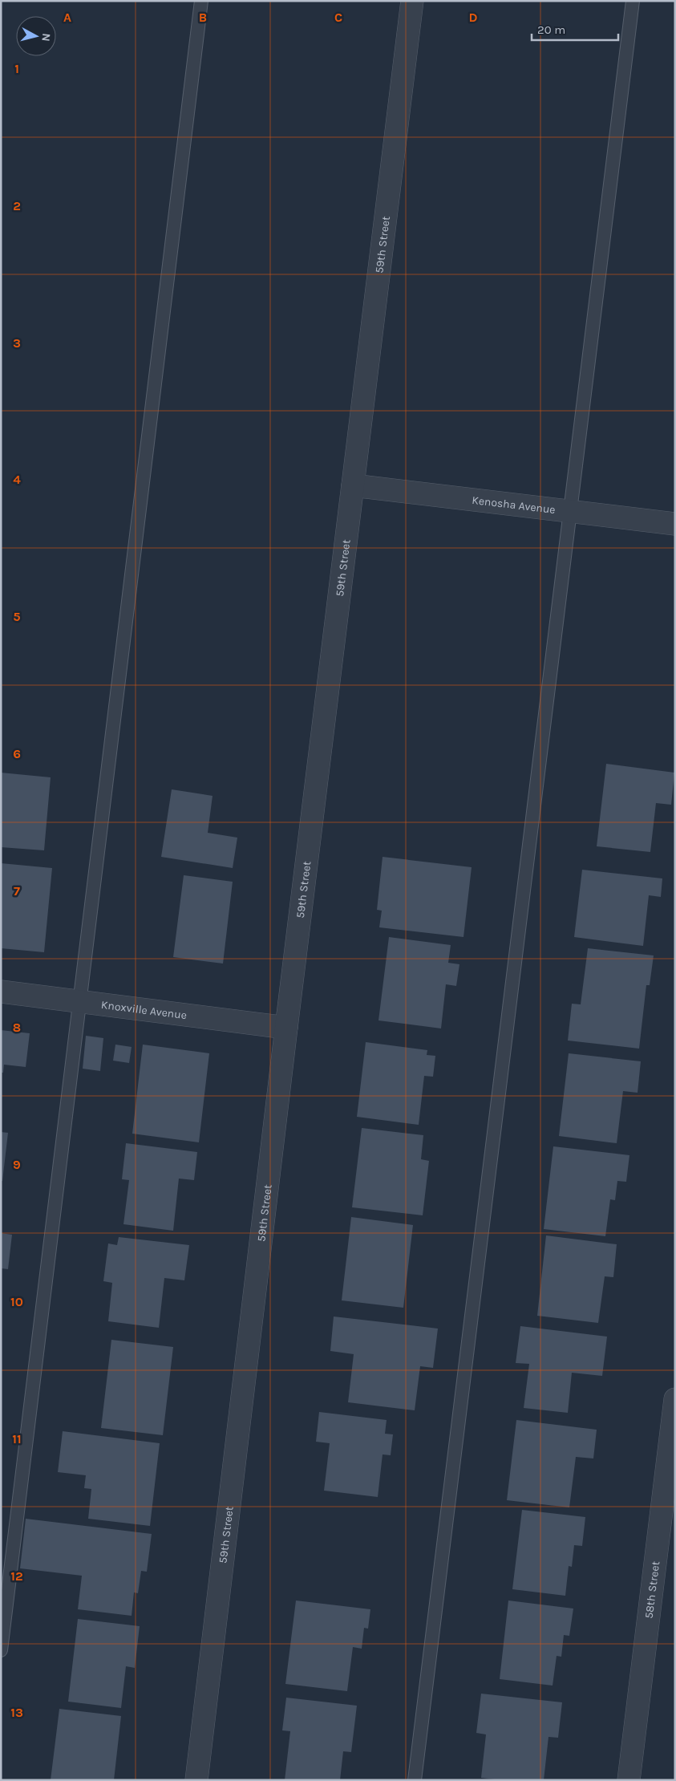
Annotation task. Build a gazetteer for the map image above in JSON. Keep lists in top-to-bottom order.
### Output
{
  "streets": {
    "street": [
      "59th Street",
      "Kenosha Avenue",
      "Knoxville Avenue",
      "58th Street"
    ]
  },
  "crossings": [
    ["59th Street", "Kenosha Avenue"],
    ["59th Street", "Knoxville Avenue"]
  ],
  "scale_bar": "20 m",
  "north": "right",
  "grid": {
    "columns": [
      "A",
      "B",
      "C",
      "D"
    ],
    "rows": [
      "1",
      "2",
      "3",
      "4",
      "5",
      "6",
      "7",
      "8",
      "9",
      "10",
      "11",
      "12",
      "13"
    ]
  }
}
